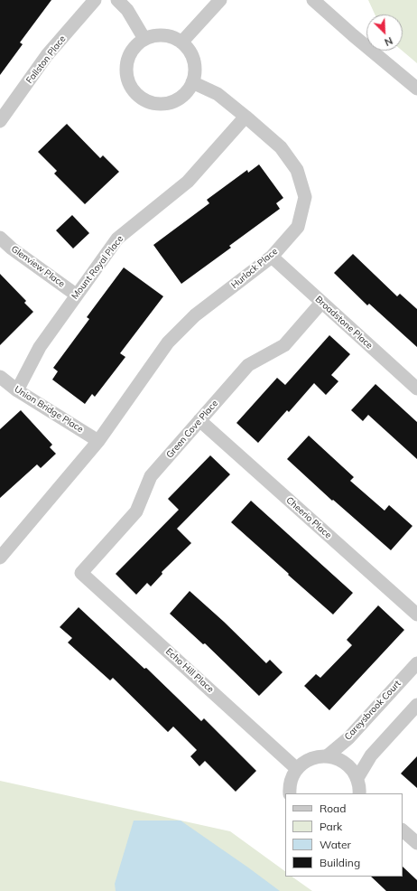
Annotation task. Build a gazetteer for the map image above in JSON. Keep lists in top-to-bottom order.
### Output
{
  "streets": {
    "street": [
      "Fallston Place",
      "Glenview Place",
      "Mount Royal Place",
      "Hurlock Place",
      "Broadstone Place",
      "Union Bridge Place",
      "Green Cove Place",
      "Cheerio Place",
      "Echo Hill Place",
      "Careysbrook Court"
    ]
  },
  "crossings": [
    ["Glenview Place", "Mount Royal Place"],
    ["Mount Royal Place", "Hurlock Place"],
    ["Mount Royal Place", "Union Bridge Place"],
    ["Hurlock Place", "Broadstone Place"],
    ["Hurlock Place", "Union Bridge Place"],
    ["Broadstone Place", "Green Cove Place"],
    ["Green Cove Place", "Cheerio Place"],
    ["Green Cove Place", "Echo Hill Place"]
  ],
  "legend": [
    "Road",
    "Park",
    "Water",
    "Building"
  ],
  "north": "bottom right"
}
